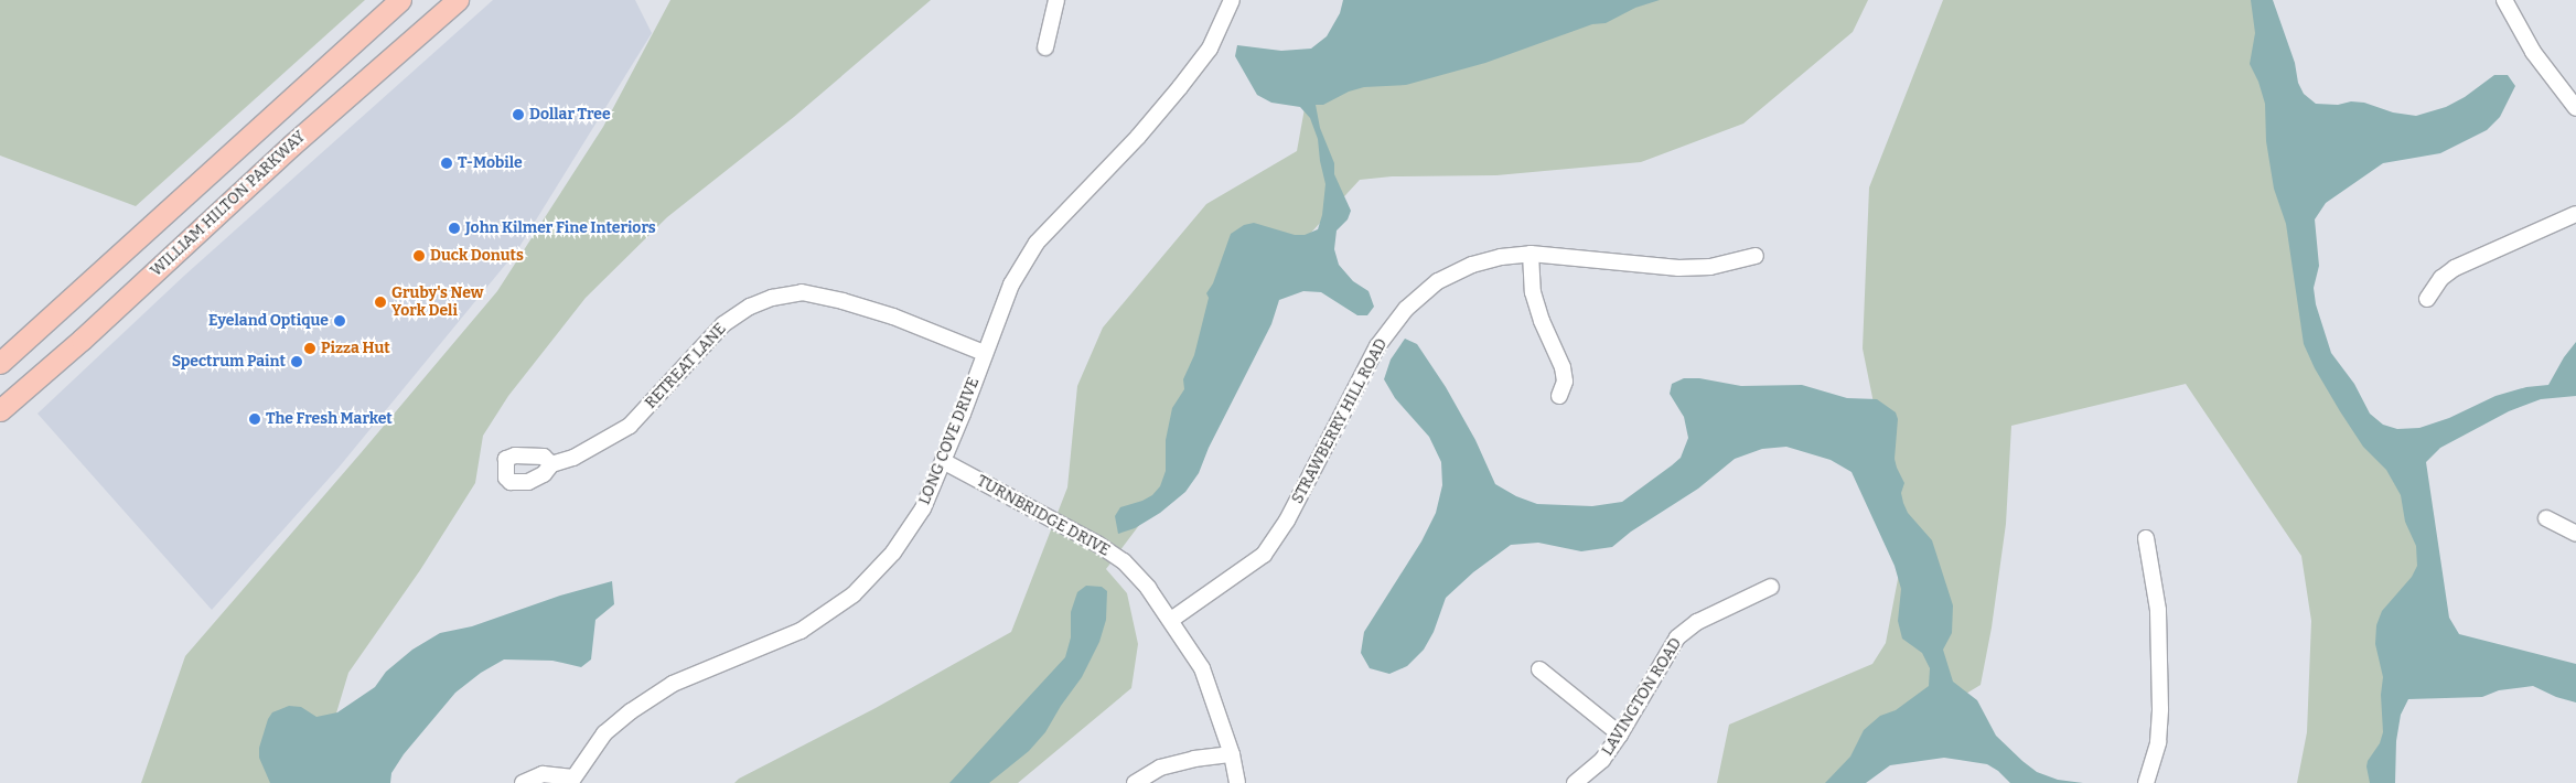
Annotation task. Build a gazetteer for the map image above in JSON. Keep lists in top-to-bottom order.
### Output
{
  "streets": {
    "highway": ["WILLIAM HILTON PARKWAY"],
    "street": [
      "RETREAT LANE",
      "STRAWBERRY HILL ROAD",
      "LONG COVE DRIVE",
      "TURNBRIDGE DRIVE",
      "LAVINGTON ROAD"
    ]
  },
  "crossings": [
    ["RETREAT LANE", "LONG COVE DRIVE"],
    ["STRAWBERRY HILL ROAD", "TURNBRIDGE DRIVE"],
    ["LONG COVE DRIVE", "TURNBRIDGE DRIVE"]
  ],
  "places": [
    "Dollar Tree",
    "T-Mobile",
    "John Kilmer Fine Interiors",
    "Duck Donuts",
    "Gruby's New York Deli",
    "Eyeland Optique",
    "Pizza Hut",
    "Spectrum Paint",
    "The Fresh Market"
  ]
}
